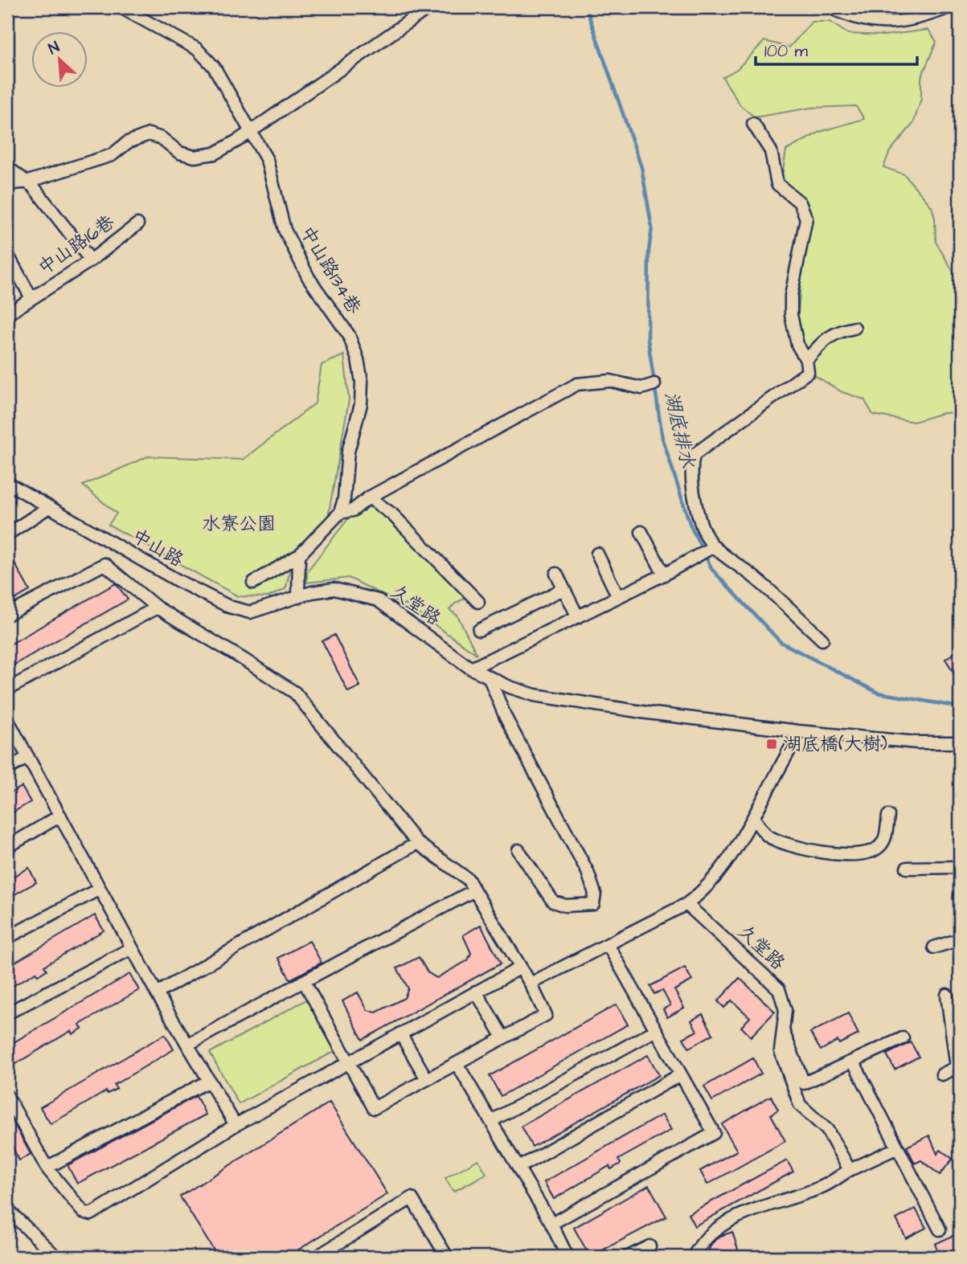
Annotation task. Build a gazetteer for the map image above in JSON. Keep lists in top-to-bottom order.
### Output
{
  "streets": {
    "street": [
      "中山路16巷",
      "中山路134巷",
      "中山路",
      "久堂路"
    ]
  },
  "crossings": [
    ["中山路", "久堂路"]
  ],
  "water": ["湖底排水"],
  "parks": ["水寮公園"],
  "places": {
    "transit": ["湖底橋(大樹)"]
  },
  "scale_bar": "100 m",
  "north": "top left"
}
